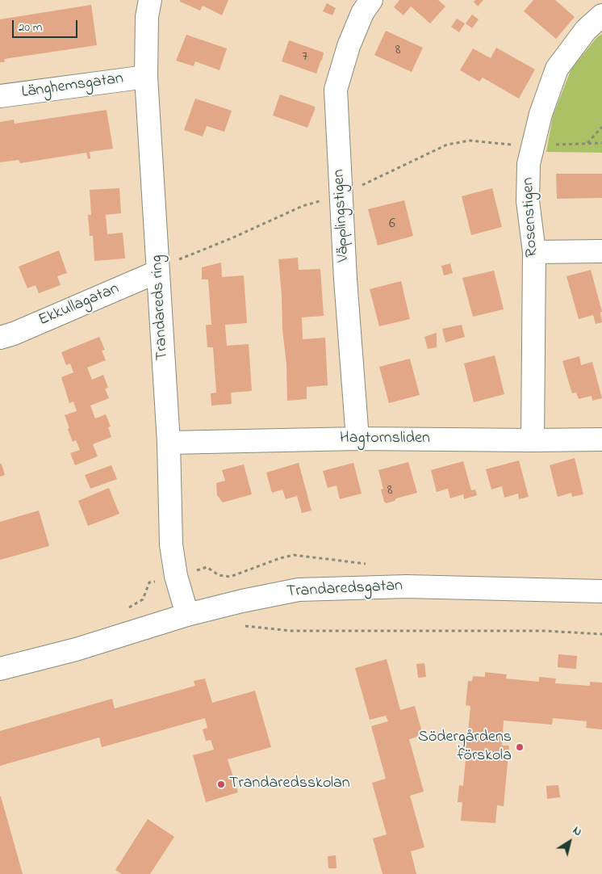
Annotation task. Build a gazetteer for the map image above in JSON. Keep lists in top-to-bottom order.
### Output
{
  "streets": {
    "street": [
      "Länghemsgatan",
      "Väpplingstigen",
      "Rosenstigen",
      "Ekkullagatan",
      "Trandareds ring",
      "Hagtornsliden",
      "Trandaredsgatan"
    ]
  },
  "crossings": [
    ["Länghemsgatan", "Trandareds ring"],
    ["Väpplingstigen", "Hagtornsliden"],
    ["Rosenstigen", "Hagtornsliden"],
    ["Ekkullagatan", "Trandareds ring"],
    ["Trandareds ring", "Hagtornsliden"],
    ["Trandareds ring", "Trandaredsgatan"]
  ],
  "places": ["Södergårdens förskola", "Trandaredsskolan"],
  "house_numbers": [
    "8",
    "7",
    "6",
    "8"
  ],
  "scale_bar": "20 m",
  "north": "top right"
}
